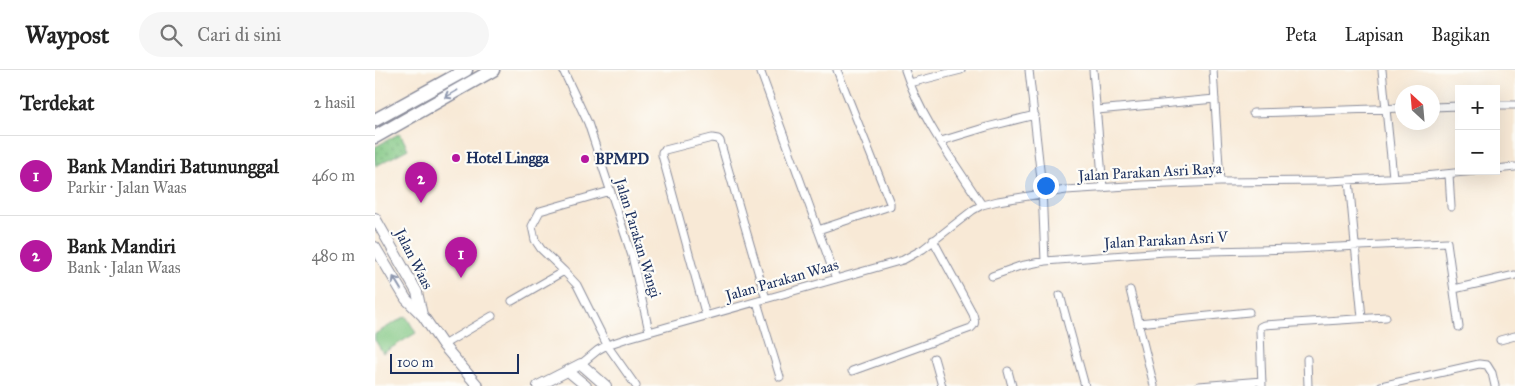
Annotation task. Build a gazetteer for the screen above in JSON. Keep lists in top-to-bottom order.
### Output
{
  "streets": {
    "street": [
      "Jalan Parakan Asri Raya",
      "Jalan Parakan Wangi",
      "Jalan Parakan Asri V",
      "Jalan Waas",
      "Jalan Parakan Waas"
    ]
  },
  "crossings": [
    ["Jalan Parakan Asri Raya", "Jalan Parakan Waas"],
    ["Jalan Parakan Wangi", "Jalan Parakan Waas"]
  ],
  "places": ["Hotel Lingga", "BPMPD"],
  "scale_bar": "100 m",
  "north": "top left",
  "page": {
    "header": "Waypost",
    "search": "Cari di sini",
    "nav": ["Peta", "Lapisan", "Bagikan"],
    "heading": ["Terdekat", "2 hasil"],
    "map_buttons": ["+", "−"],
    "list": [
      {
        "mark": "1",
        "name": "Bank Mandiri Batununggal",
        "note": "Parkir · Jalan Waas",
        "value": "460 m"
      },
      {
        "mark": "2",
        "name": "Bank Mandiri",
        "note": "Bank · Jalan Waas",
        "value": "480 m"
      }
    ],
    "pins": ["2", "1"],
    "scale": "100 m"
  }
}
